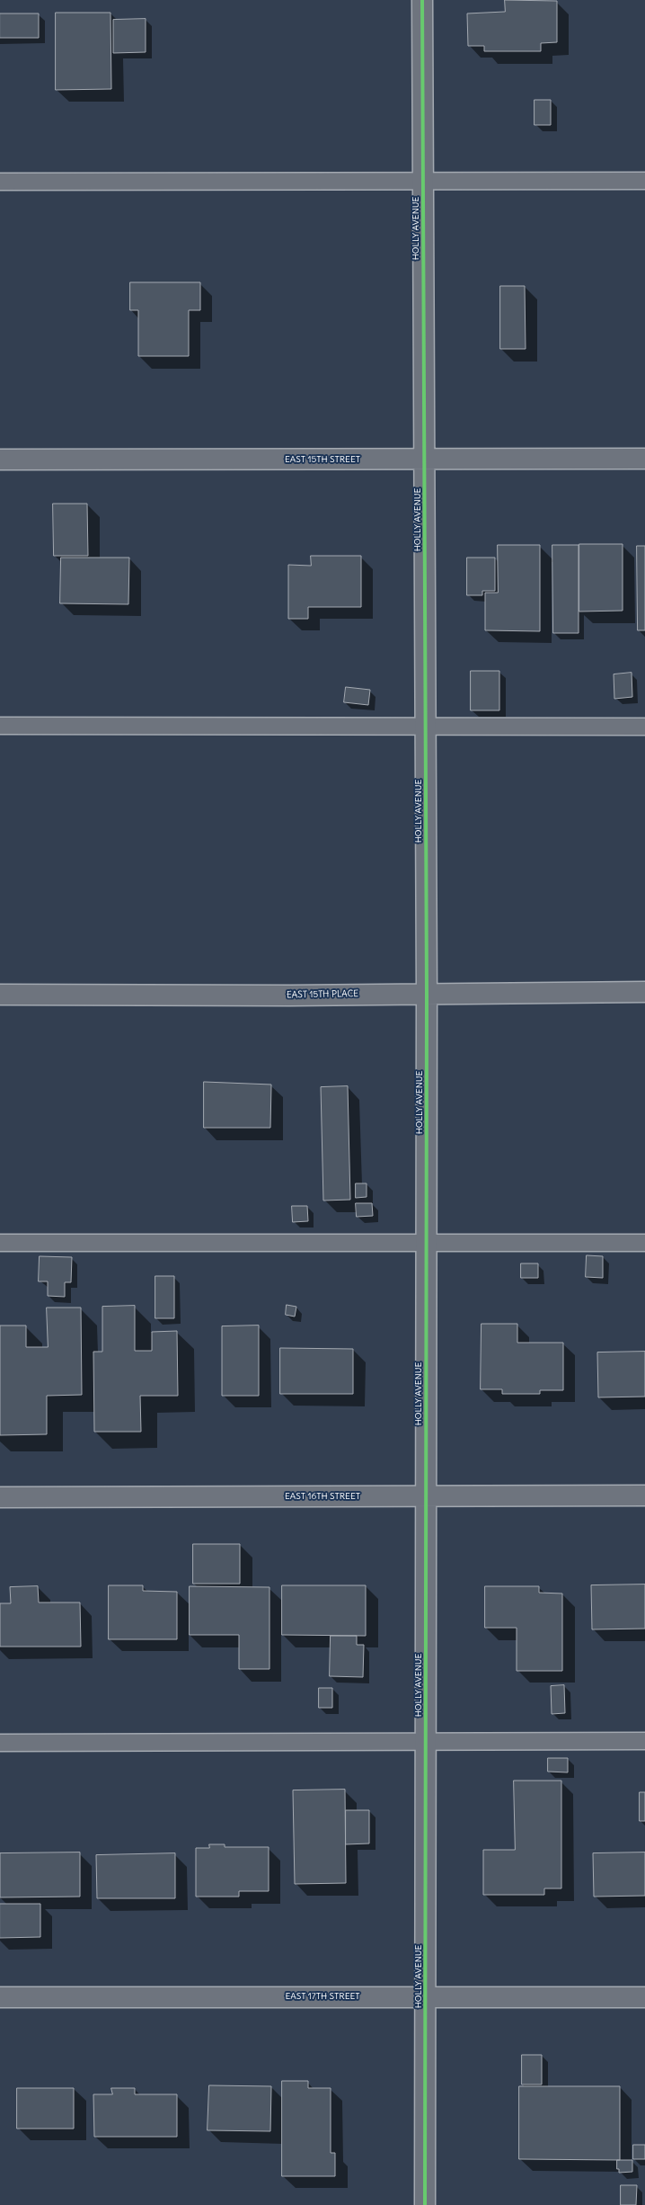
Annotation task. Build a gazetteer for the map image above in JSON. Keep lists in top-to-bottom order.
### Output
{
  "streets": {
    "street": [
      "HOLLY AVENUE",
      "EAST 15TH STREET",
      "EAST 15TH PLACE",
      "EAST 16TH STREET",
      "EAST 17TH STREET"
    ]
  },
  "crossings": [
    ["HOLLY AVENUE", "EAST 15TH STREET"],
    ["HOLLY AVENUE", "EAST 15TH PLACE"],
    ["HOLLY AVENUE", "EAST 16TH STREET"],
    ["HOLLY AVENUE", "EAST 17TH STREET"]
  ]
}
